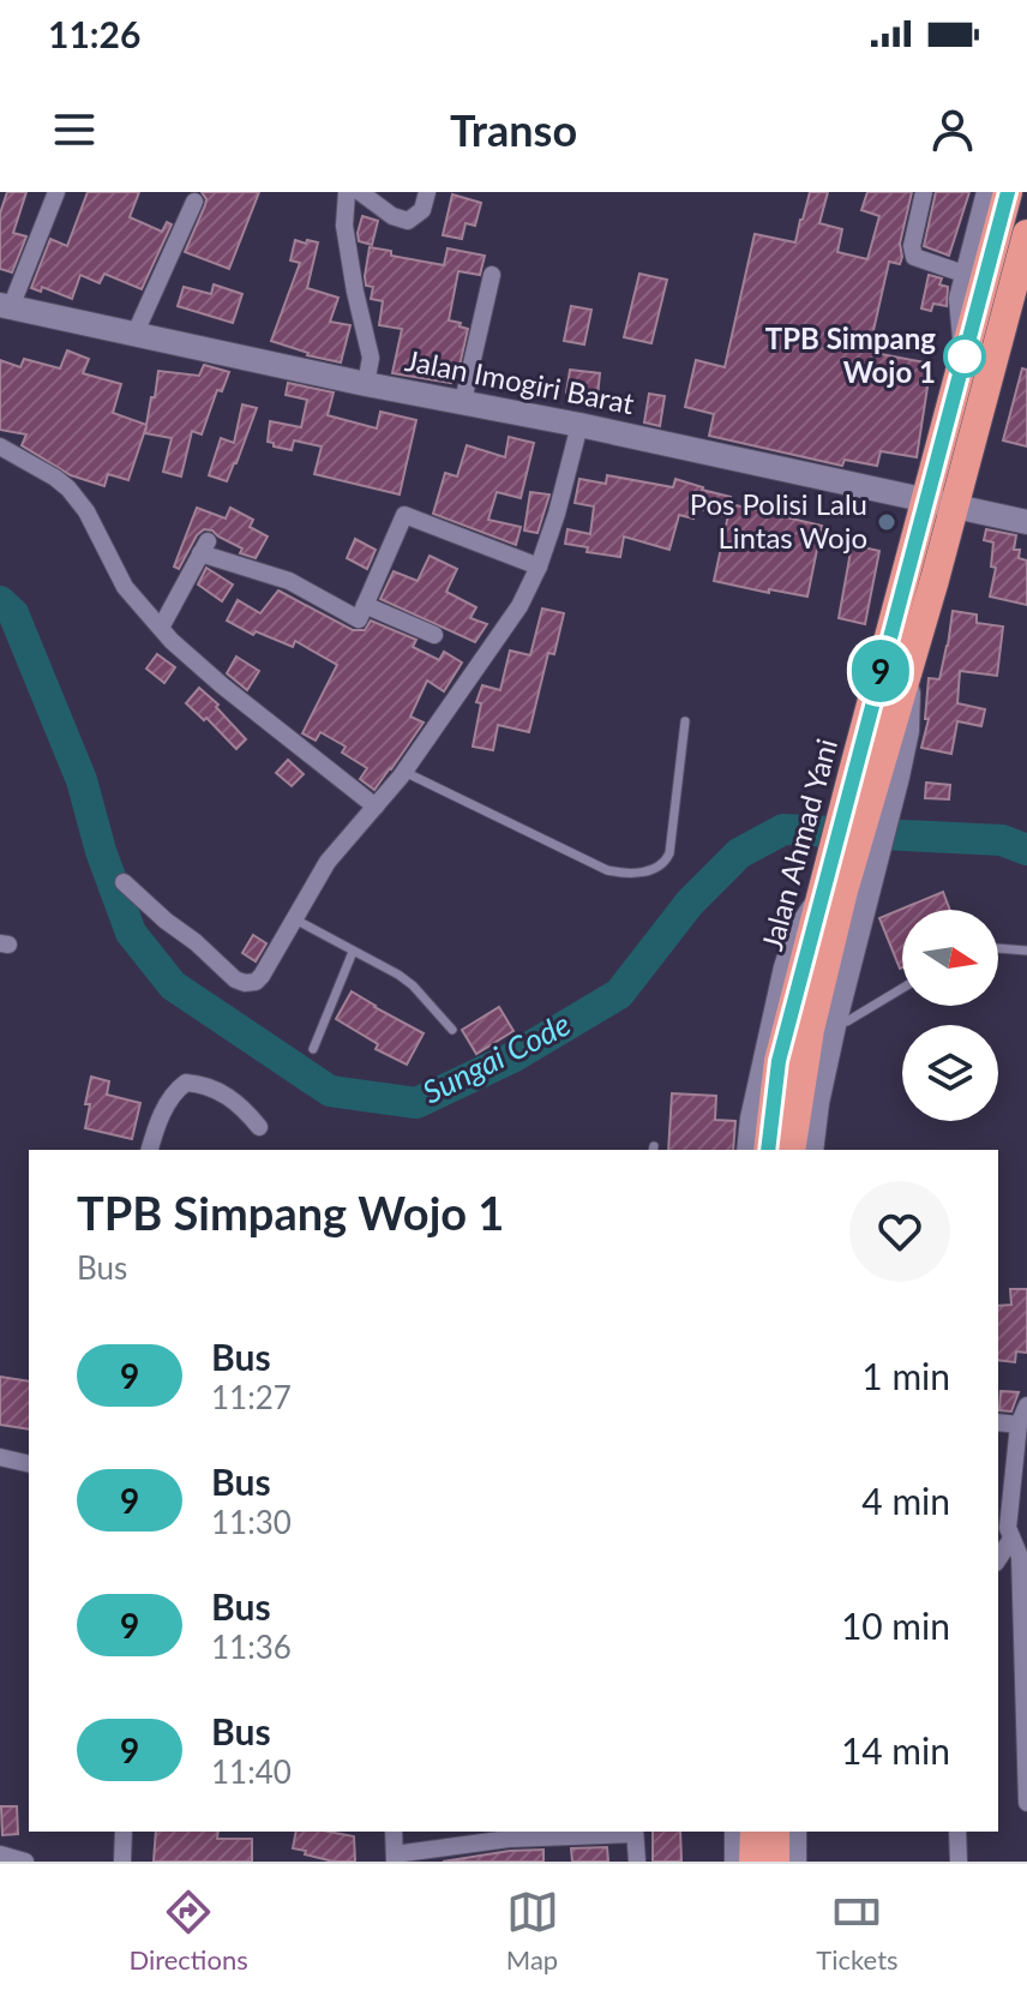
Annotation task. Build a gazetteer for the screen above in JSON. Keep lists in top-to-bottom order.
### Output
{
  "streets": {
    "highway": ["Jalan Ahmad Yani"],
    "main road": ["Jalan Imogiri Barat"]
  },
  "crossings": [
    ["Jalan Imogiri Barat", "Jalan Ahmad Yani"]
  ],
  "water": ["Sungai Code"],
  "places": ["TPB Simpang Wojo 1", "Pos Polisi Lalu Lintas Wojo"],
  "lines": ["bus line 9"],
  "north": "right",
  "page": {
    "status": "11:26",
    "header": "Transo",
    "on_map": "9",
    "heading": ["TPB Simpang Wojo 1", "Bus"],
    "list": [
      {
        "mark": "9",
        "name": "Bus",
        "note": "11:27",
        "value": "1 min"
      },
      {
        "mark": "9",
        "name": "Bus",
        "note": "11:30",
        "value": "4 min"
      },
      {
        "mark": "9",
        "name": "Bus",
        "note": "11:36",
        "value": "10 min"
      },
      {
        "mark": "9",
        "name": "Bus",
        "note": "11:40",
        "value": "14 min"
      }
    ],
    "tabs": ["Directions", "Map", "Tickets"]
  }
}
